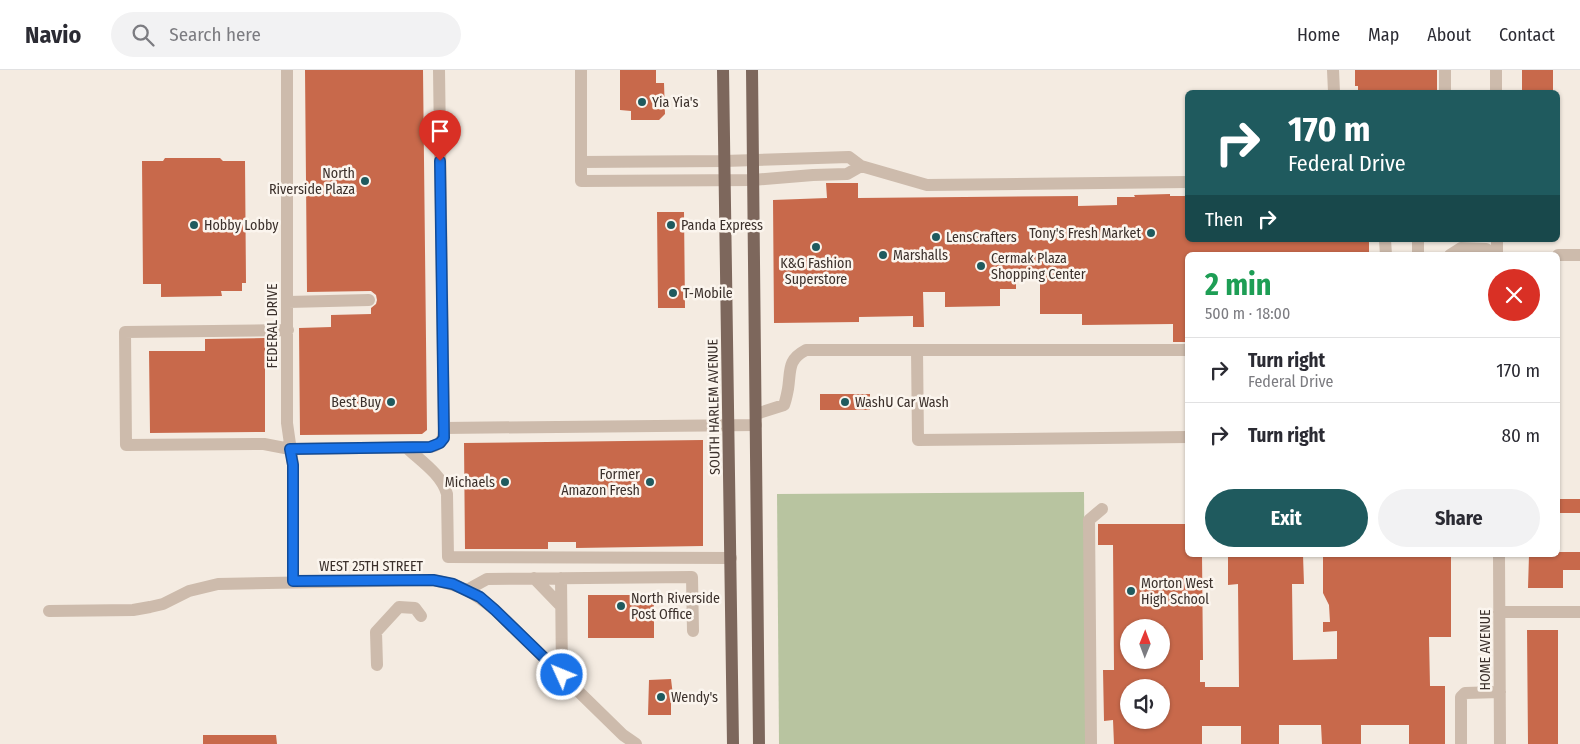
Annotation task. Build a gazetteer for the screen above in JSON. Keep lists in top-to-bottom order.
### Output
{
  "streets": {
    "main road": ["SOUTH HARLEM AVENUE"],
    "street": ["FEDERAL DRIVE", "WEST 25TH STREET", "HOME AVENUE"]
  },
  "crossings": [
    ["FEDERAL DRIVE", "WEST 25TH STREET"]
  ],
  "places": [
    "Yia Yia's",
    "North Riverside Plaza",
    "Hobby Lobby",
    "Panda Express",
    "Tony's Fresh Market",
    "LensCrafters",
    "K&G Fashion Superstore",
    "Marshalls",
    "Cermak Plaza Shopping Center",
    "T-Mobile",
    "Best Buy",
    "WashU Car Wash",
    "Michaels",
    "Former Amazon Fresh",
    "Morton West High School",
    "North Riverside Post Office",
    "Wendy's"
  ],
  "north": "top",
  "page": {
    "header": "Navio",
    "search": "Search here",
    "nav": [
      "Home",
      "Map",
      "About",
      "Contact"
    ],
    "turn": ["170 m", "Federal Drive"],
    "then": "Then",
    "heading": ["2 min", "500 m · 18:00"],
    "list": [
      {
        "name": "Turn right",
        "note": "Federal Drive",
        "value": "170 m"
      },
      {
        "name": "Turn right",
        "value": "80 m"
      }
    ],
    "buttons": ["Exit", "Share"]
  }
}
